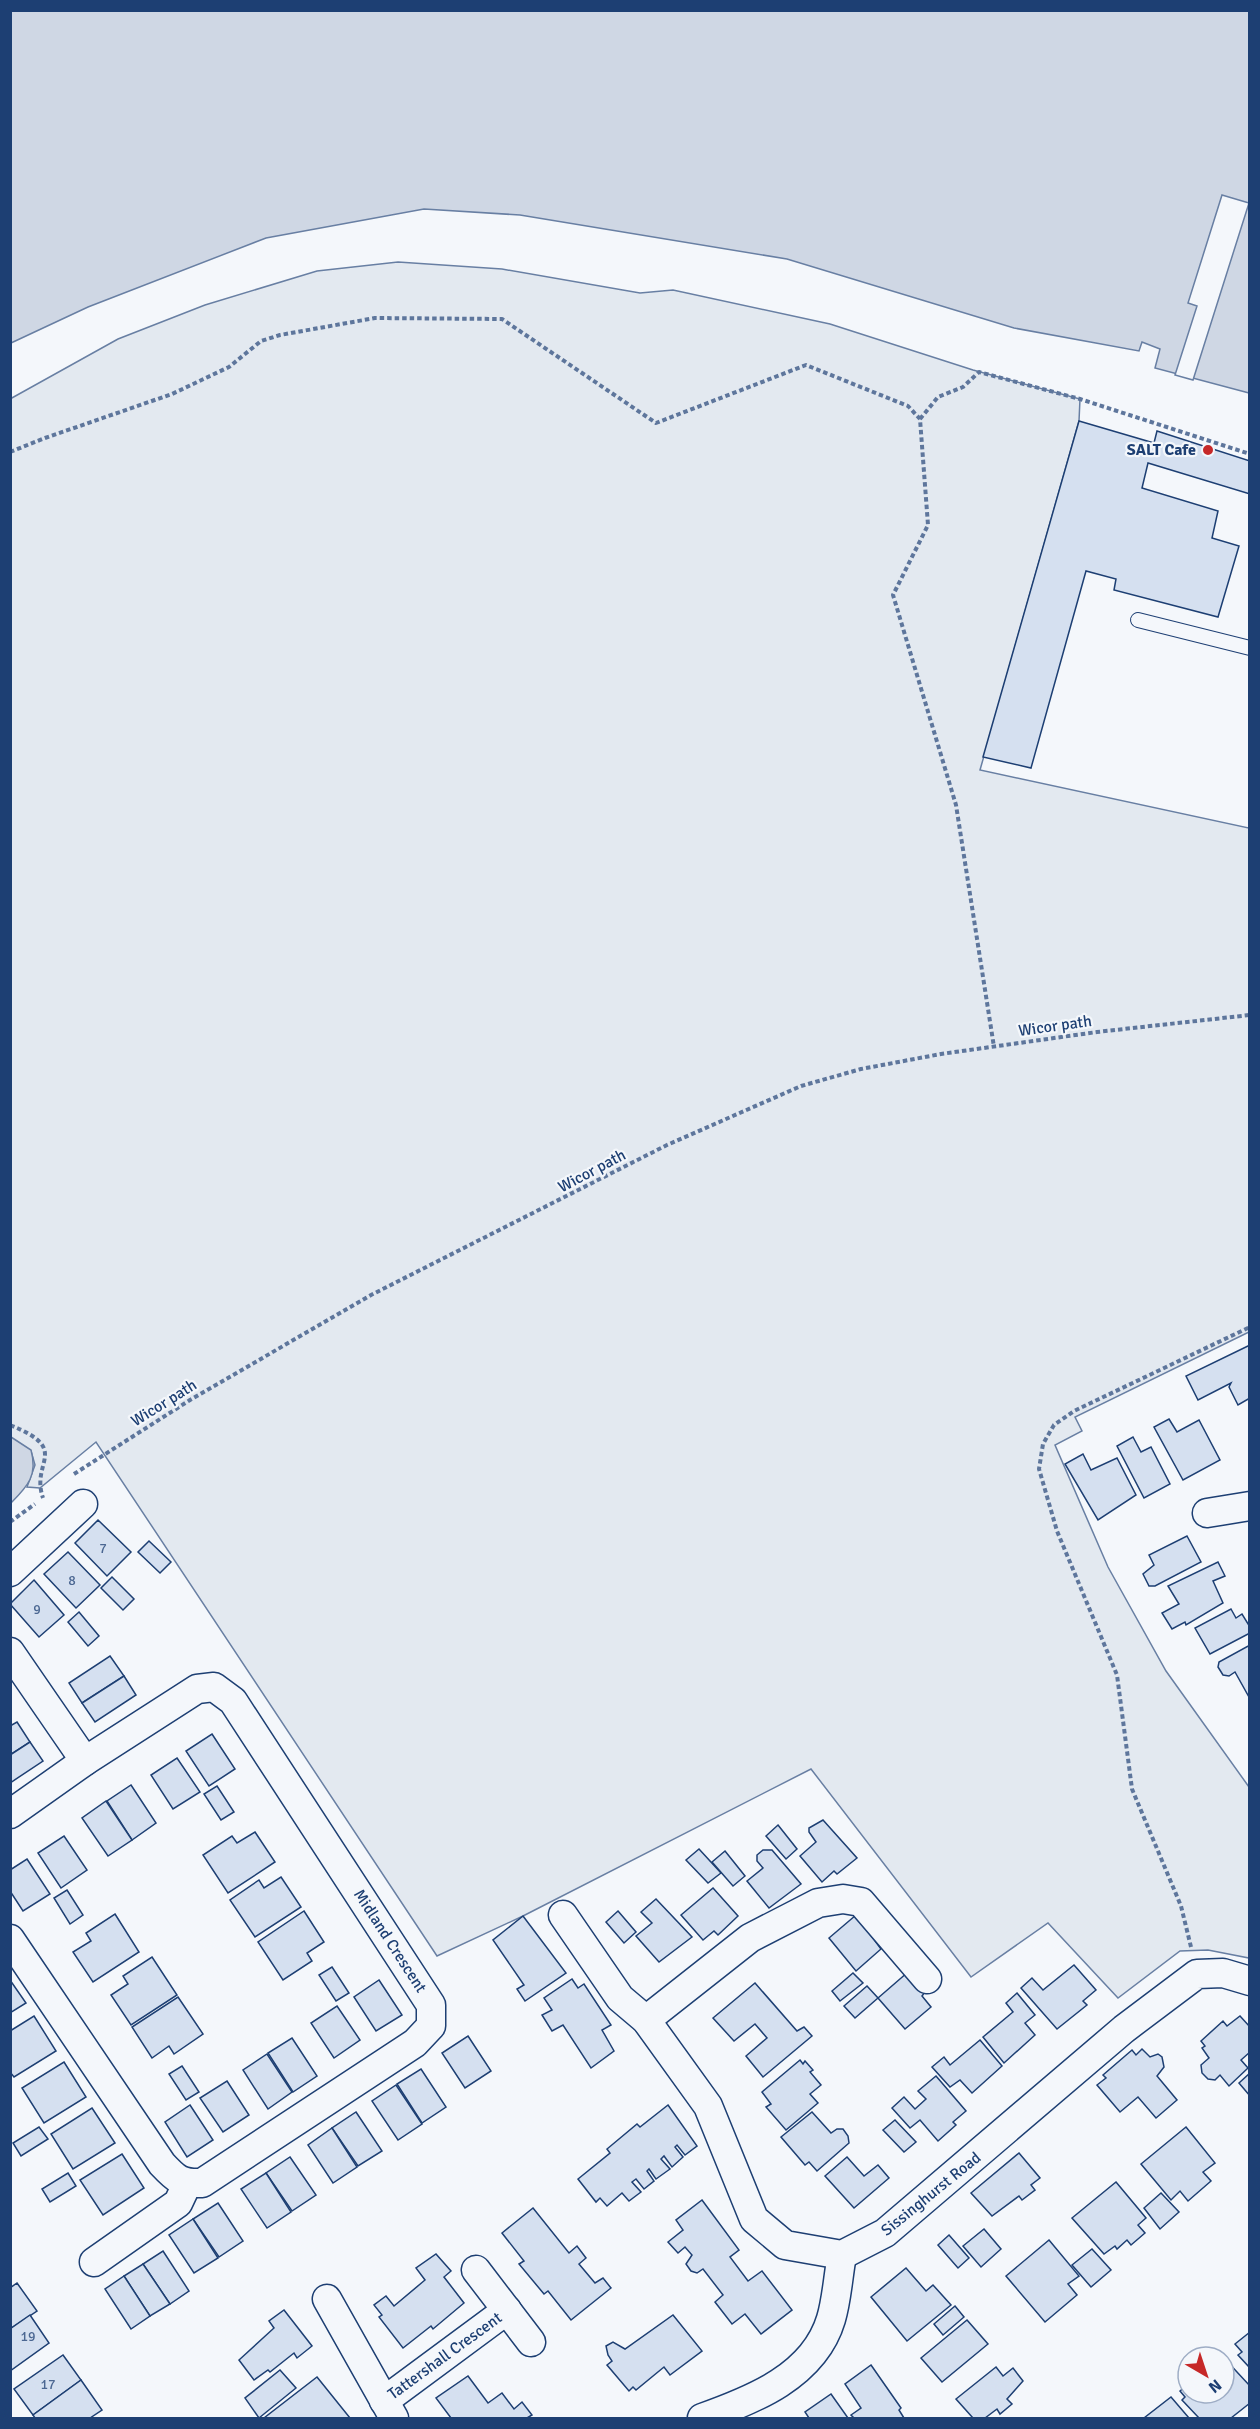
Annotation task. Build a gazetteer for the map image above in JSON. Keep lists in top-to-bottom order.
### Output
{
  "streets": {
    "street": ["Midland Crescent", "Sissinghurst Road", "Tattershall Crescent"],
    "path": ["Wicor path"]
  },
  "places": ["SALT Cafe"],
  "house_numbers": [
    "7",
    "8",
    "9",
    "19",
    "17"
  ],
  "north": "bottom right"
}
